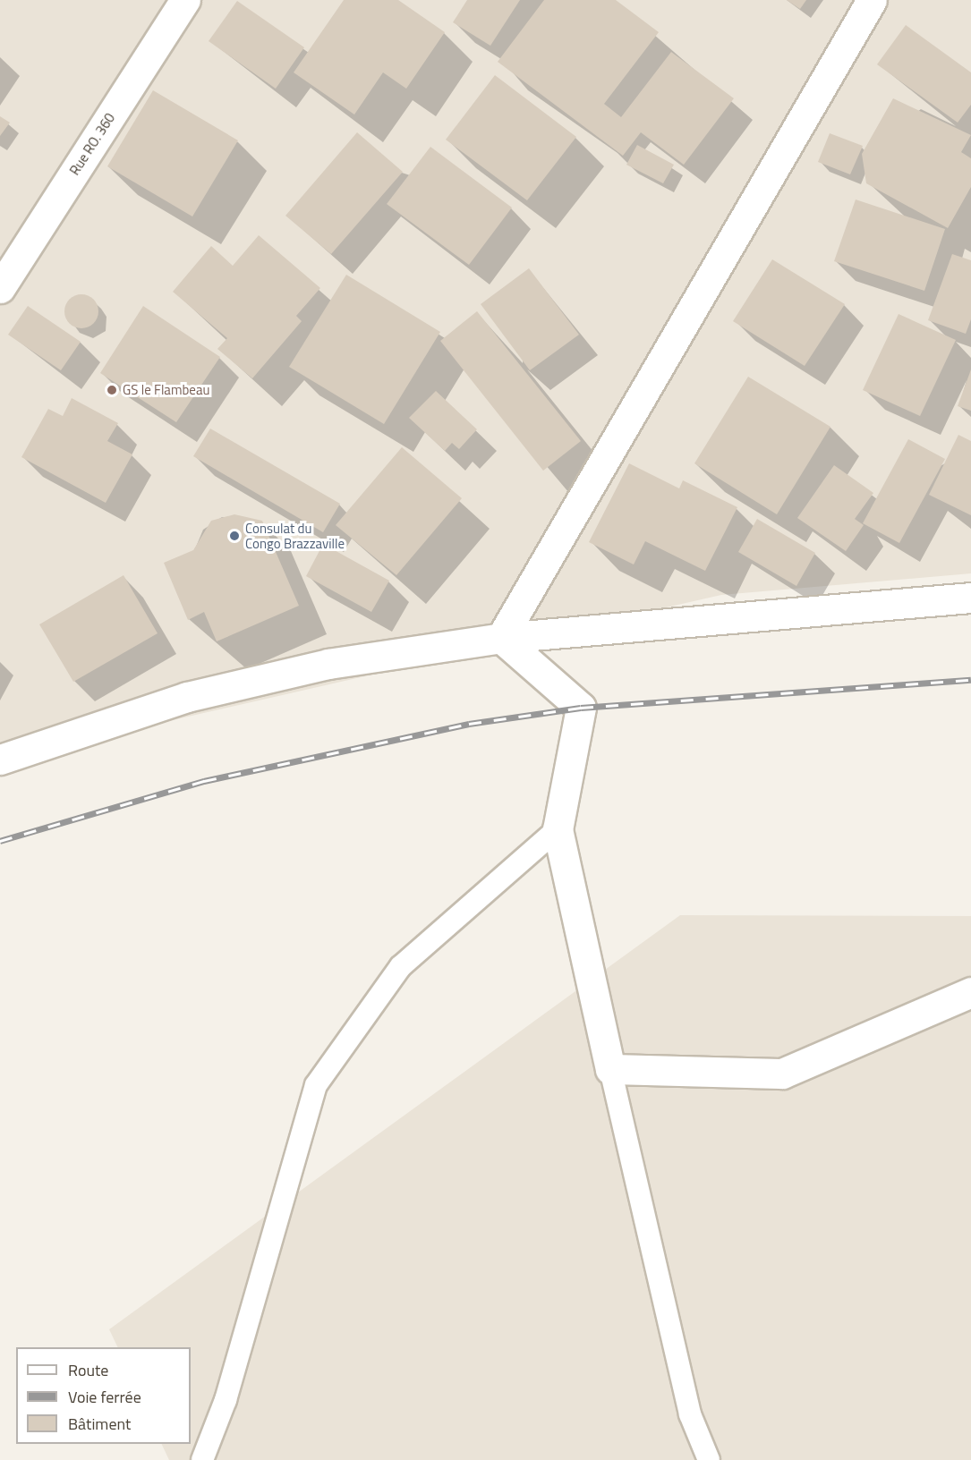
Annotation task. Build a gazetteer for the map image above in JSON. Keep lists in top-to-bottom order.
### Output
{
  "streets": {
    "street": ["Rue RO. 360"]
  },
  "places": ["GS le Flambeau", "Consulat du Congo Brazzaville"],
  "legend": ["Route", "Voie ferrée", "Bâtiment"]
}
